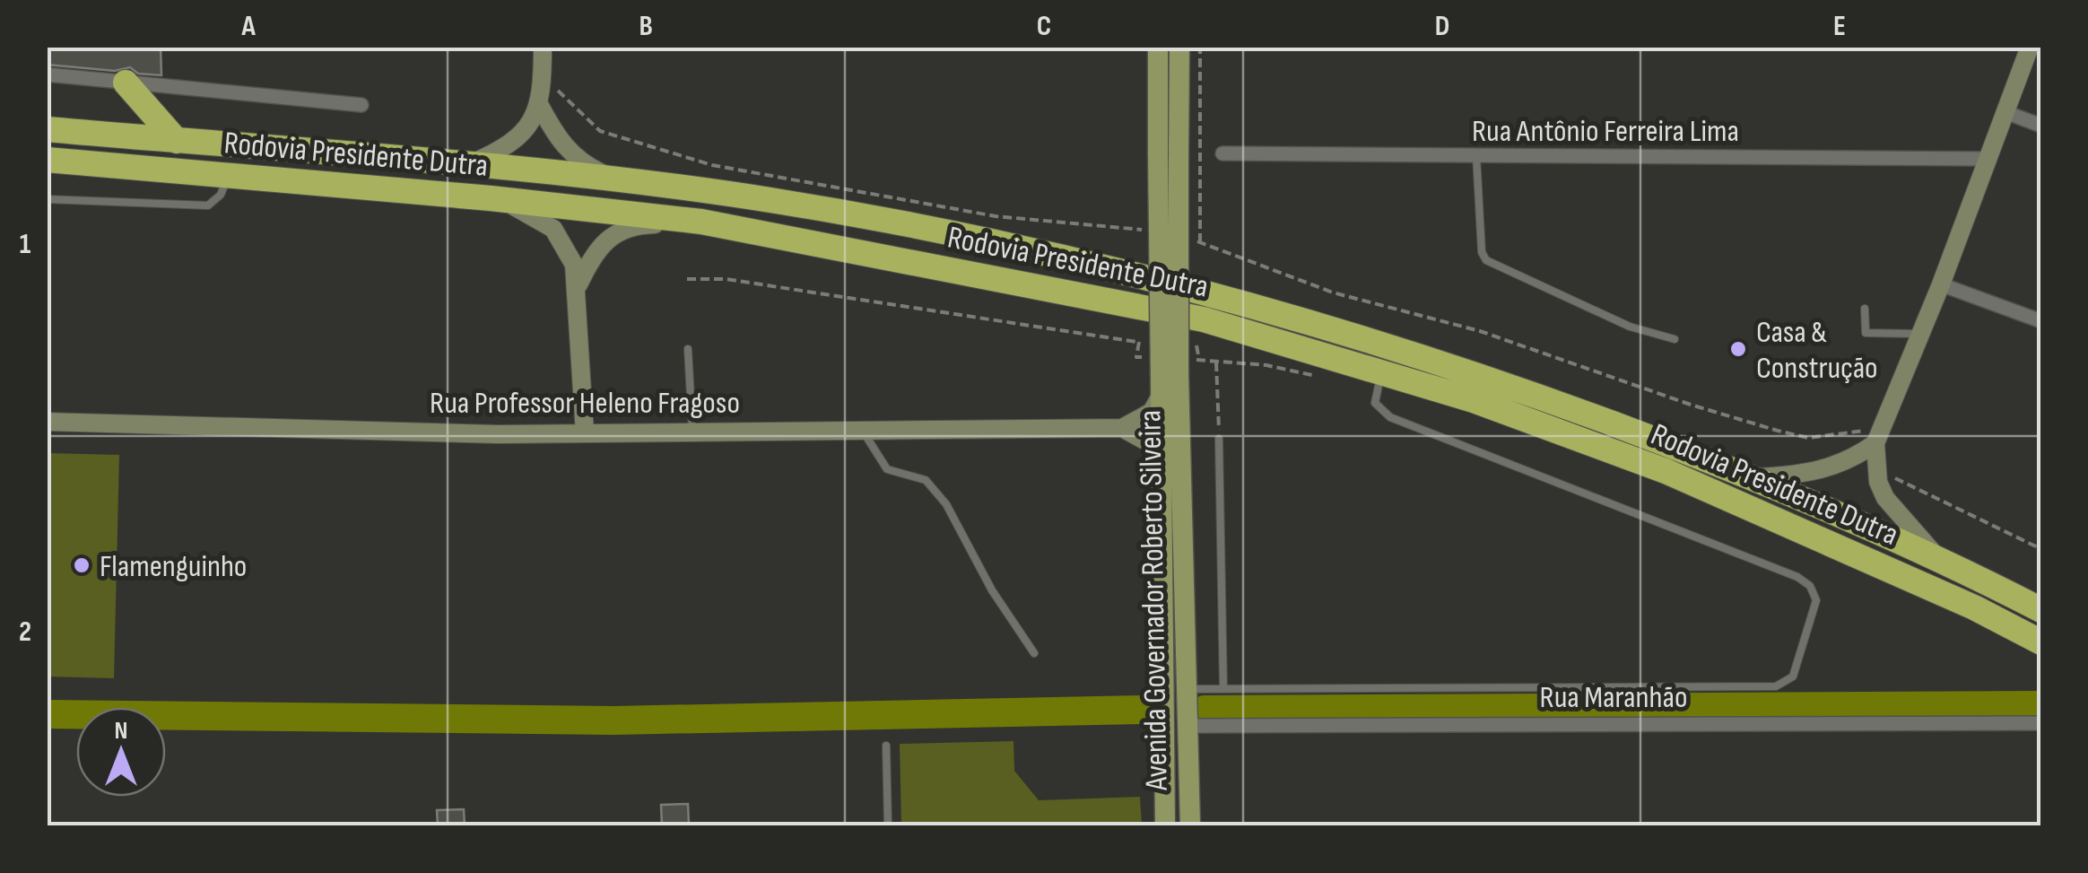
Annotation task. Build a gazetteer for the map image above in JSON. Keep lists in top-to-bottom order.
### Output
{
  "streets": {
    "highway": ["Rodovia Presidente Dutra"],
    "main road": ["Rua Professor Heleno Fragoso", "Avenida Governador Roberto Silveira"],
    "street": ["Rua Antônio Ferreira Lima", "Rua Maranhão"]
  },
  "crossings": [
    ["Rodovia Presidente Dutra", "Rua Maranhão"],
    ["Rua Professor Heleno Fragoso", "Avenida Governador Roberto Silveira"],
    ["Avenida Governador Roberto Silveira", "Rua Maranhão"]
  ],
  "places": ["Casa & Construção", "Flamenguinho"],
  "north": "top",
  "grid": {
    "columns": [
      "A",
      "B",
      "C",
      "D",
      "E"
    ],
    "rows": ["1", "2"]
  }
}
